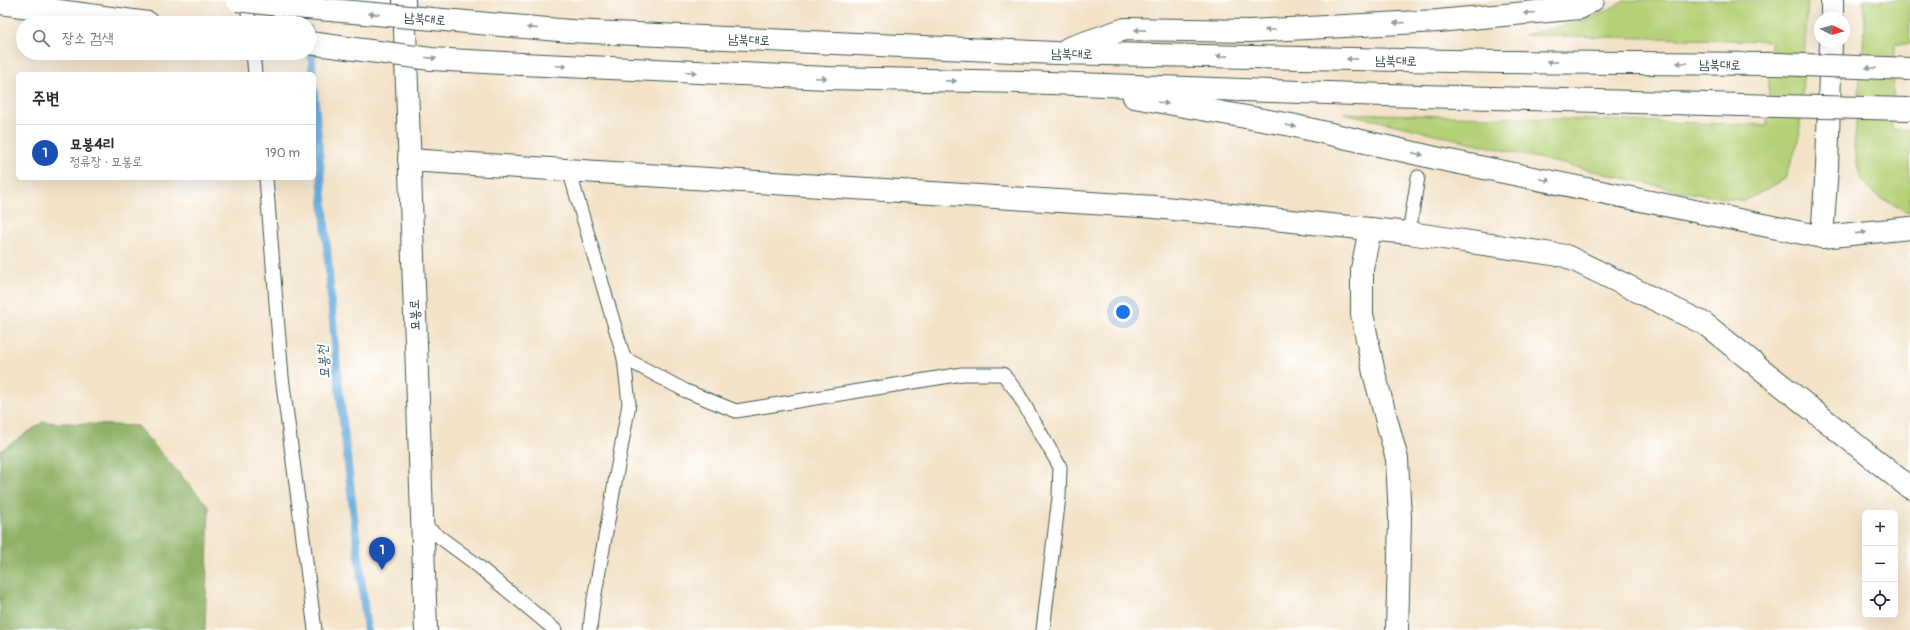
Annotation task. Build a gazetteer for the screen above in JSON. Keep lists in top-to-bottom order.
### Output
{
  "streets": {
    "main road": ["남북대로", "묘봉로"]
  },
  "water": ["묘봉천"],
  "north": "right",
  "page": {
    "search": "장소 검색",
    "heading": "주변",
    "list": [
      {
        "mark": "1",
        "name": "묘봉4리",
        "note": "정류장 · 묘봉로",
        "value": "190 m"
      }
    ],
    "map_buttons": ["+", "−"],
    "pins": "1"
  }
}
